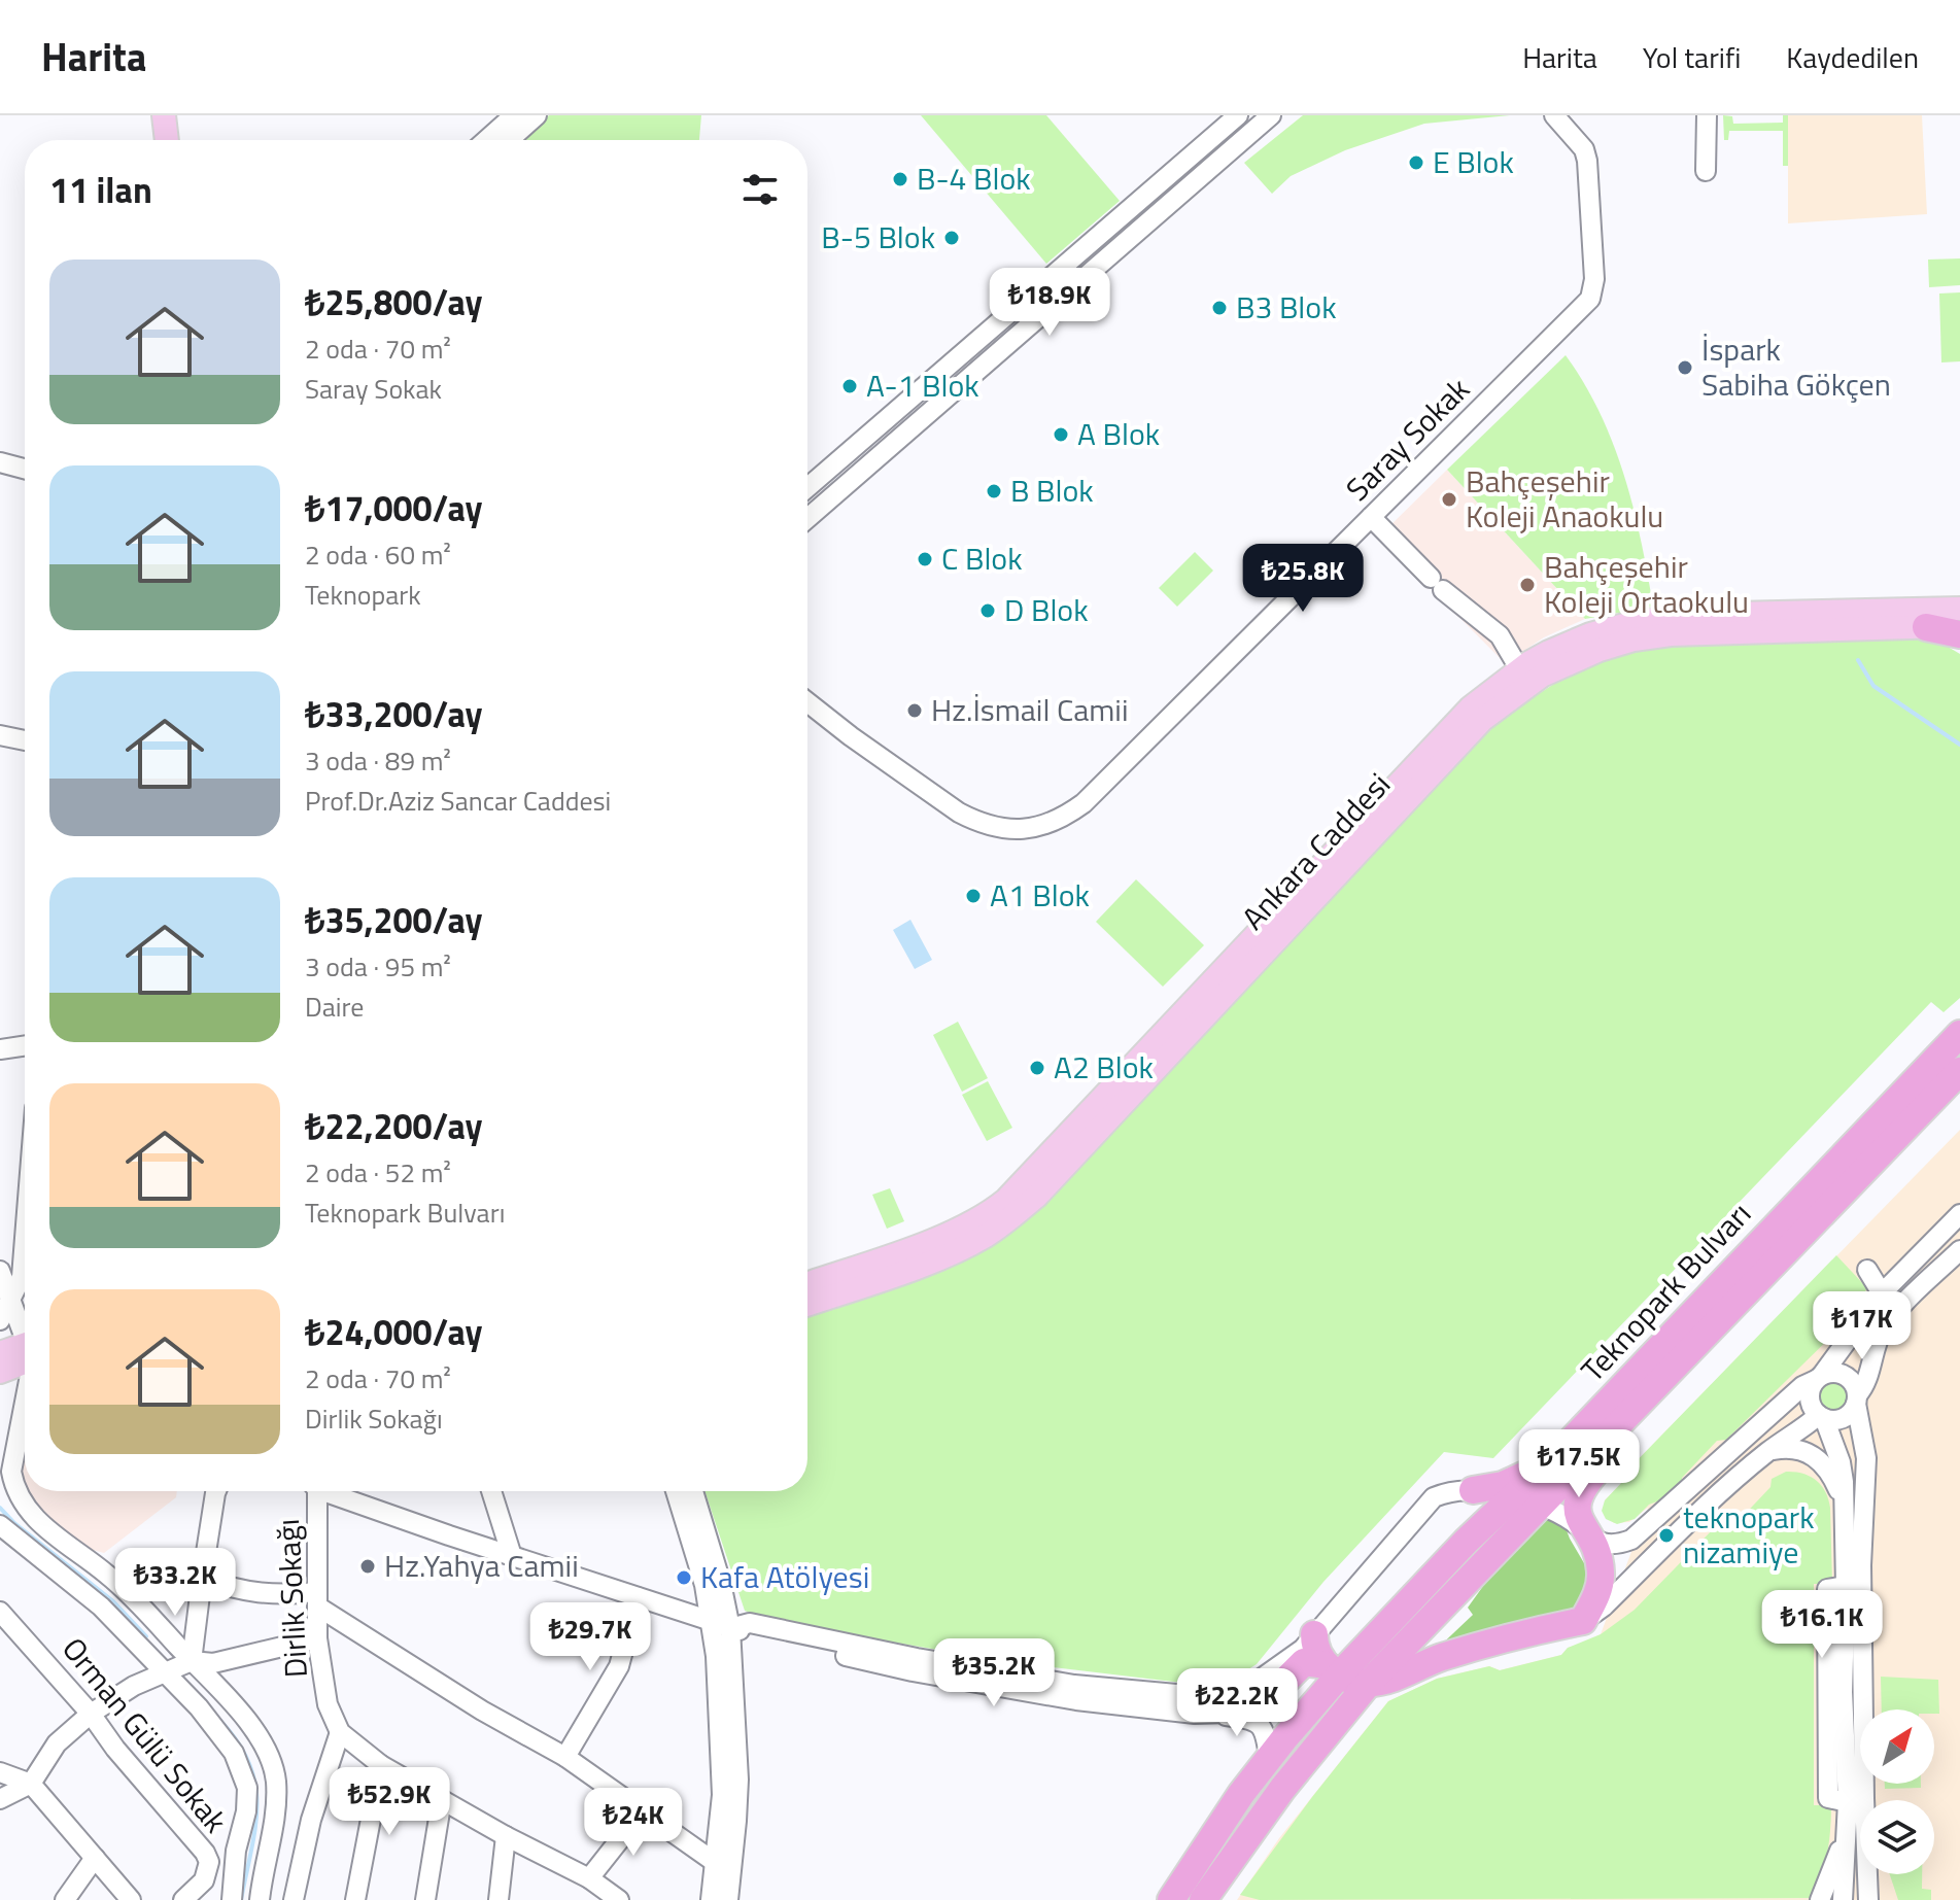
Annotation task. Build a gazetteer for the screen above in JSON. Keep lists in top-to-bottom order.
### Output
{
  "streets": {
    "highway": ["Teknopark Bulvarı"],
    "main road": ["Ankara Caddesi"],
    "street": ["Saray Sokak", "Dirlik Sokağı", "Orman Gülü Sokak"]
  },
  "places": [
    "E Blok",
    "B-4 Blok",
    "B-5 Blok",
    "B3 Blok",
    "İspark Sabiha Gökçen",
    "A-1 Blok",
    "A Blok",
    "B Blok",
    "Bahçeşehir Koleji Anaokulu",
    "C Blok",
    "Bahçeşehir Koleji Ortaokulu",
    "D Blok",
    "Hz.İsmail Camii",
    "A1 Blok",
    "A2 Blok",
    "teknopark nizamiye",
    "Hz.Yahya Camii",
    "Kafa Atölyesi"
  ],
  "north": "top right",
  "page": {
    "header": "Harita",
    "nav": ["Harita", "Yol tarifi", "Kaydedilen"],
    "heading": "11 ilan",
    "list": [
      {
        "name": "₺25,800/ay",
        "note": "2 oda · 70 m² · Saray Sokak"
      },
      {
        "name": "₺17,000/ay",
        "note": "2 oda · 60 m² · Teknopark"
      },
      {
        "name": "₺33,200/ay",
        "note": "3 oda · 89 m² · Prof.Dr.Aziz Sancar Caddesi"
      },
      {
        "name": "₺35,200/ay",
        "note": "3 oda · 95 m² · Daire"
      },
      {
        "name": "₺22,200/ay",
        "note": "2 oda · 52 m² · Teknopark Bulvarı"
      },
      {
        "name": "₺24,000/ay",
        "note": "2 oda · 70 m² · Dirlik Sokağı"
      }
    ],
    "price": [
      "₺18.9K",
      "₺25.8K",
      "₺17K",
      "₺17.5K",
      "₺33.2K",
      "₺16.1K",
      "₺29.7K",
      "₺35.2K",
      "₺22.2K",
      "₺52.9K",
      "₺24K"
    ]
  }
}
